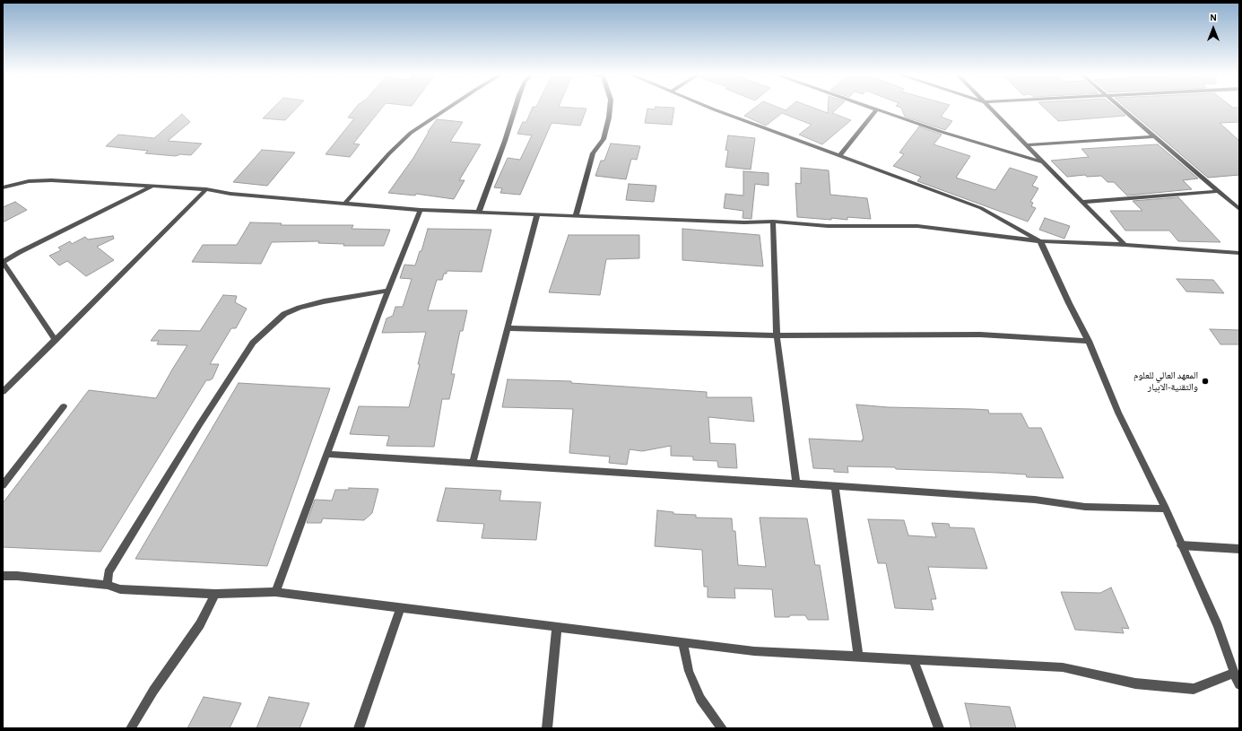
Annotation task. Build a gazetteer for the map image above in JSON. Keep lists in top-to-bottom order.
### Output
{
  "places": ["المعهد العالي للعلوم والتقنية-الابيار"],
  "north": "top"
}
